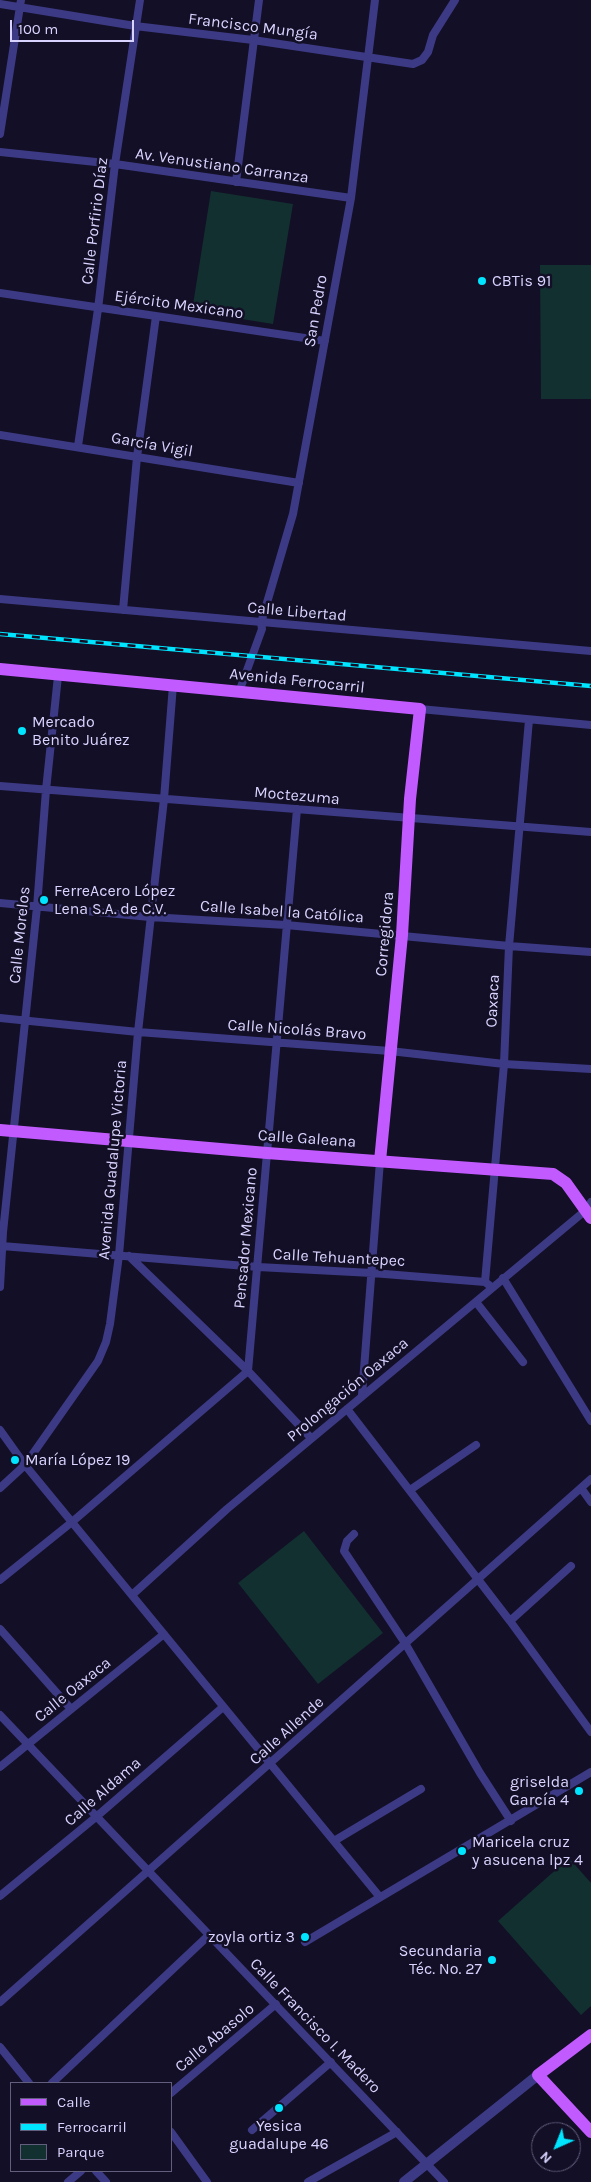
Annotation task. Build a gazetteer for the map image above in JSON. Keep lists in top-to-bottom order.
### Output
{
  "streets": {
    "main road": ["Avenida Ferrocarril", "Corregidora", "Calle Galeana"],
    "street": [
      "Francisco Mungía",
      "Av. Venustiano Carranza",
      "Calle Porfirio Díaz",
      "Ejército Mexicano",
      "San Pedro",
      "García Vigil",
      "Calle Libertad",
      "Moctezuma",
      "Calle Isabel la Católica",
      "Calle Morelos",
      "Oaxaca",
      "Calle Nicolás Bravo",
      "Avenida Guadalupe Victoria",
      "Pensador Mexicano",
      "Calle Tehuantepec",
      "Prolongación Oaxaca",
      "Calle Oaxaca",
      "Calle Allende",
      "Calle Aldama",
      "Calle Francisco I. Madero",
      "Calle Abasolo"
    ]
  },
  "crossings": [
    ["Francisco Mungía", "Calle Porfirio Díaz"],
    ["Francisco Mungía", "San Pedro"],
    ["Av. Venustiano Carranza", "Calle Porfirio Díaz"],
    ["Av. Venustiano Carranza", "San Pedro"],
    ["Calle Porfirio Díaz", "Ejército Mexicano"],
    ["Calle Porfirio Díaz", "García Vigil"],
    ["Ejército Mexicano", "San Pedro"],
    ["San Pedro", "García Vigil"],
    ["San Pedro", "Calle Libertad"],
    ["San Pedro", "Avenida Ferrocarril"],
    ["Avenida Ferrocarril", "Corregidora"],
    ["Avenida Ferrocarril", "Calle Morelos"],
    ["Avenida Ferrocarril", "Oaxaca"],
    ["Avenida Ferrocarril", "Avenida Guadalupe Victoria"],
    ["Moctezuma", "Corregidora"],
    ["Moctezuma", "Calle Morelos"],
    ["Moctezuma", "Oaxaca"],
    ["Moctezuma", "Avenida Guadalupe Victoria"],
    ["Moctezuma", "Pensador Mexicano"],
    ["Calle Isabel la Católica", "Corregidora"],
    ["Calle Isabel la Católica", "Calle Morelos"],
    ["Calle Isabel la Católica", "Oaxaca"],
    ["Calle Isabel la Católica", "Avenida Guadalupe Victoria"],
    ["Calle Isabel la Católica", "Pensador Mexicano"],
    ["Corregidora", "Calle Nicolás Bravo"],
    ["Corregidora", "Calle Galeana"],
    ["Calle Morelos", "Calle Nicolás Bravo"],
    ["Calle Morelos", "Calle Galeana"],
    ["Calle Morelos", "Calle Tehuantepec"],
    ["Oaxaca", "Calle Nicolás Bravo"],
    ["Oaxaca", "Calle Galeana"],
    ["Oaxaca", "Calle Tehuantepec"],
    ["Calle Nicolás Bravo", "Avenida Guadalupe Victoria"],
    ["Calle Nicolás Bravo", "Pensador Mexicano"],
    ["Calle Galeana", "Avenida Guadalupe Victoria"],
    ["Calle Galeana", "Pensador Mexicano"],
    ["Calle Galeana", "Prolongación Oaxaca"],
    ["Avenida Guadalupe Victoria", "Calle Tehuantepec"],
    ["Pensador Mexicano", "Calle Tehuantepec"],
    ["Calle Tehuantepec", "Prolongación Oaxaca"],
    ["Calle Oaxaca", "Calle Francisco I. Madero"],
    ["Calle Allende", "Calle Francisco I. Madero"],
    ["Calle Aldama", "Calle Francisco I. Madero"],
    ["Calle Francisco I. Madero", "Calle Abasolo"]
  ],
  "places": [
    "CBTis 91",
    "Mercado Benito Juárez",
    "FerreAcero López Lena S.A. de C.V.",
    "María López 19",
    "griselda García 4",
    "Maricela cruz y asucena lpz 4",
    "zoyla ortiz 3",
    "Secundaria Téc. No. 27",
    "Yesica guadalupe 46"
  ],
  "legend": ["Calle", "Ferrocarril", "Parque"],
  "scale_bar": "100 m",
  "north": "bottom left"
}
